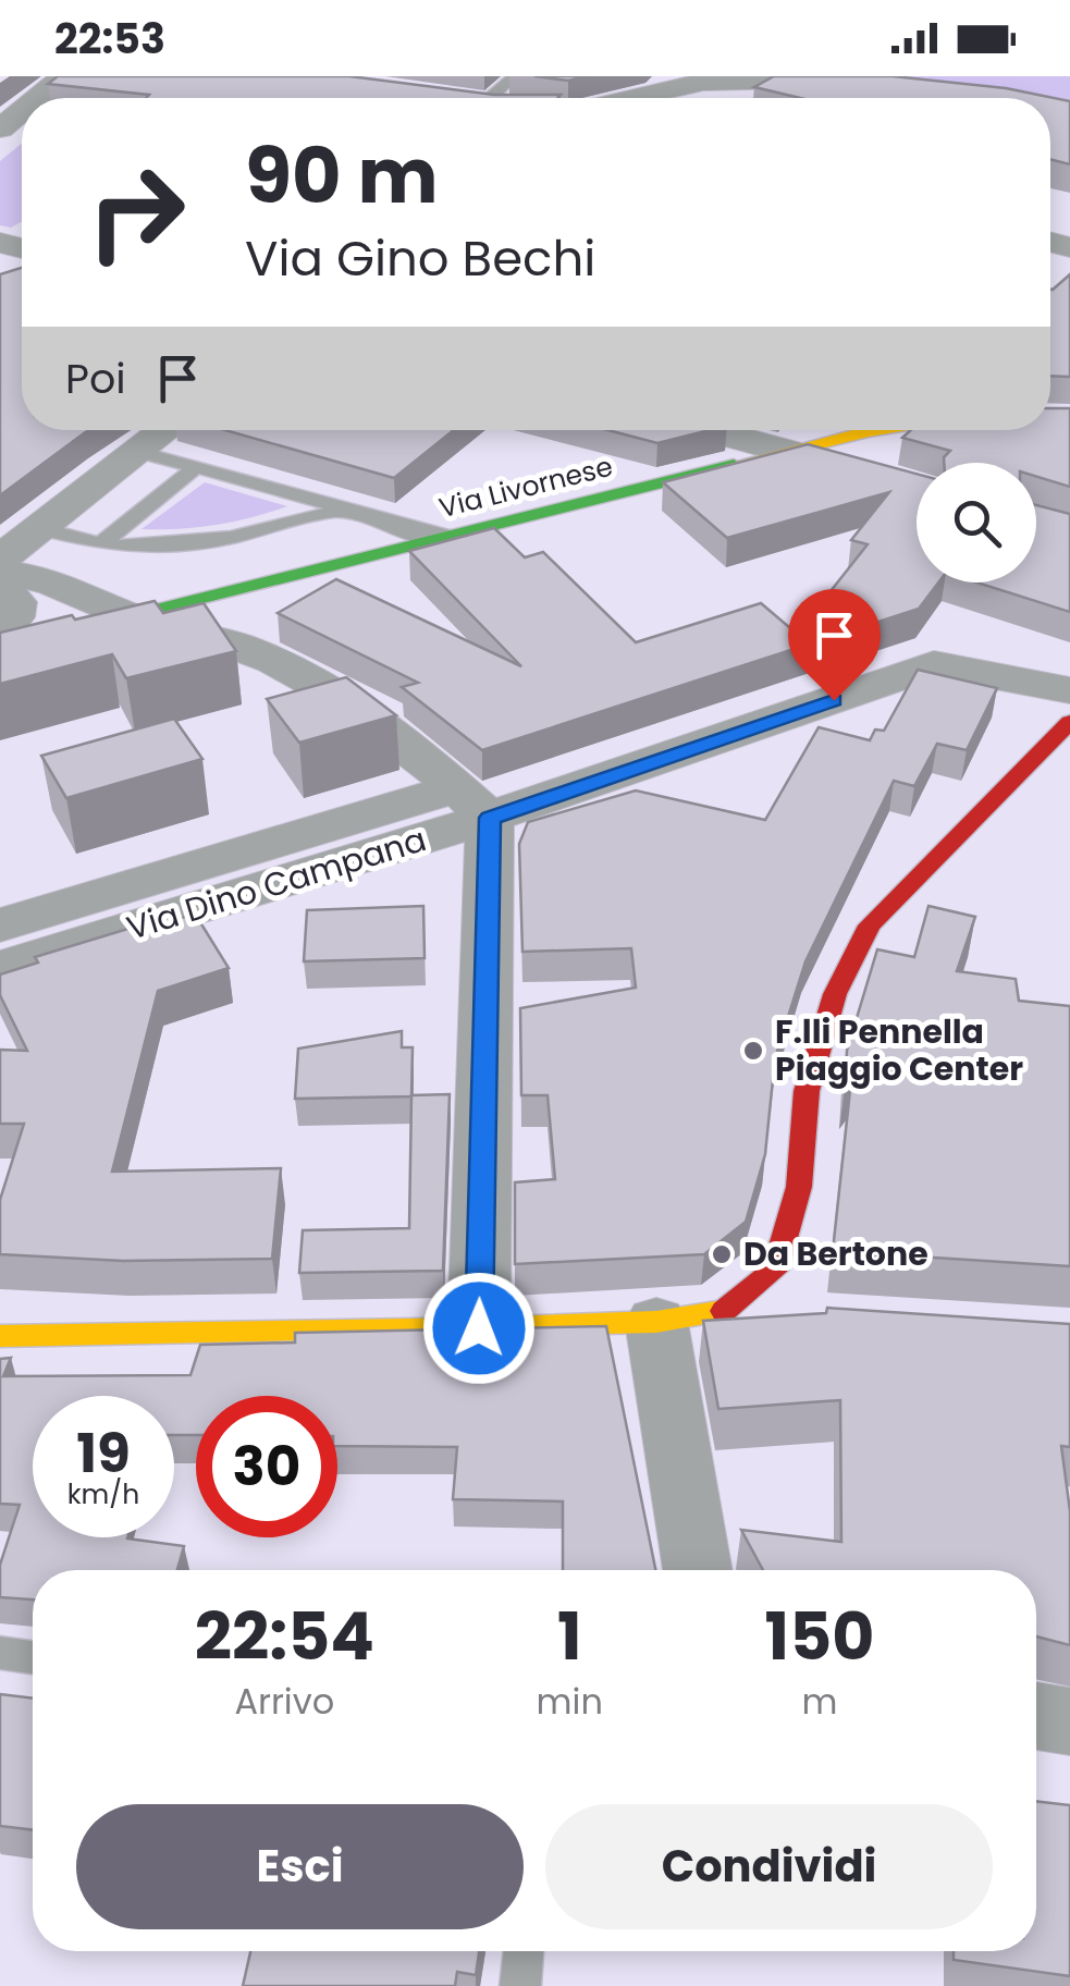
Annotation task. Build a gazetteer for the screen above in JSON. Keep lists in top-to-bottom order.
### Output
{
  "streets": {
    "street": ["Via Livornese", "Via Dino Campana"]
  },
  "places": ["F.lli Pennella Piaggio Center", "Da Bertone"],
  "page": {
    "status": "22:53",
    "turn": ["90 m", "Via Gino Bechi"],
    "then": "Poi",
    "speed": "19 km/h",
    "limit": "30",
    "eta": [
      "22:54",
      "Arrivo",
      "1",
      "min",
      "150",
      "m"
    ],
    "buttons": ["Esci", "Condividi"]
  }
}
